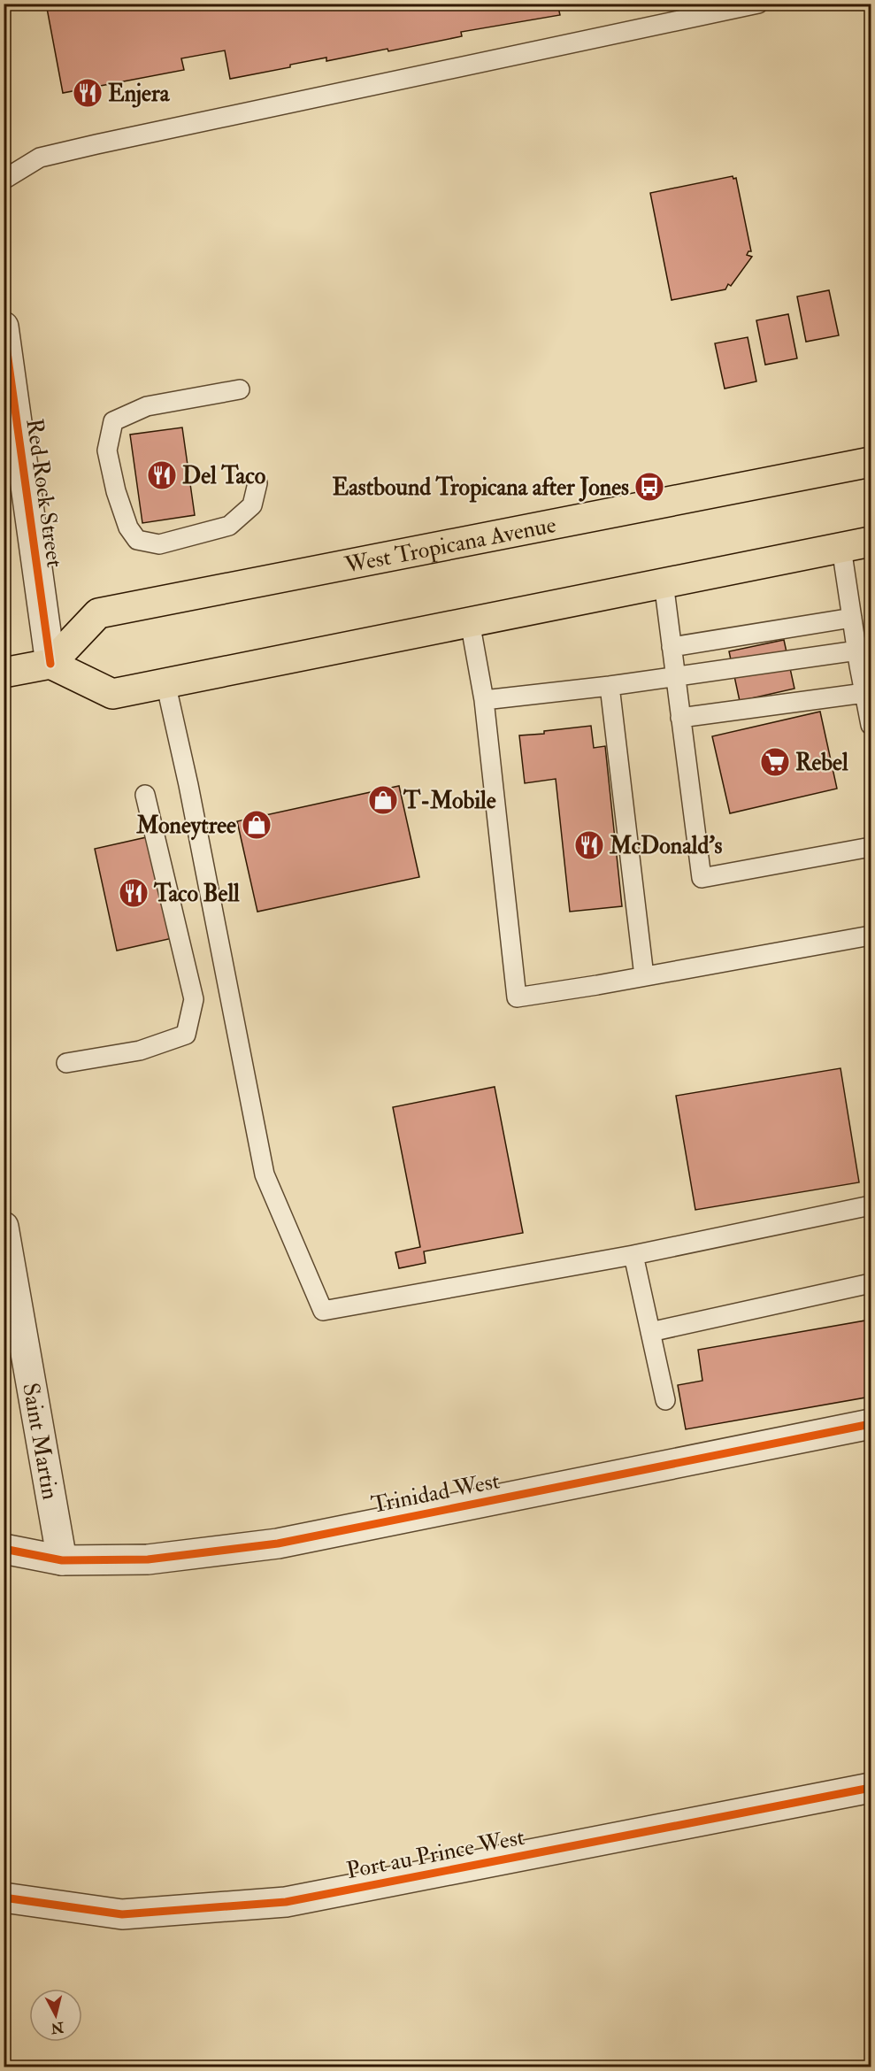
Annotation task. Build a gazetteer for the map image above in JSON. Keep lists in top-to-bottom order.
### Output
{
  "streets": {
    "main road": ["West Tropicana Avenue"],
    "street": [
      "Red Rock Street",
      "Saint Martin",
      "Trinidad West",
      "Port au Prince West"
    ]
  },
  "crossings": [
    ["Red Rock Street", "West Tropicana Avenue"],
    ["Saint Martin", "Trinidad West"]
  ],
  "places": {
    "restaurant": [
      "Enjera",
      "Del Taco",
      "McDonald's",
      "Taco Bell"
    ],
    "bus stop": ["Eastbound Tropicana after Jones"],
    "supermarket": ["Rebel"],
    "shop": ["T-Mobile", "Moneytree"]
  },
  "north": "bottom"
}
